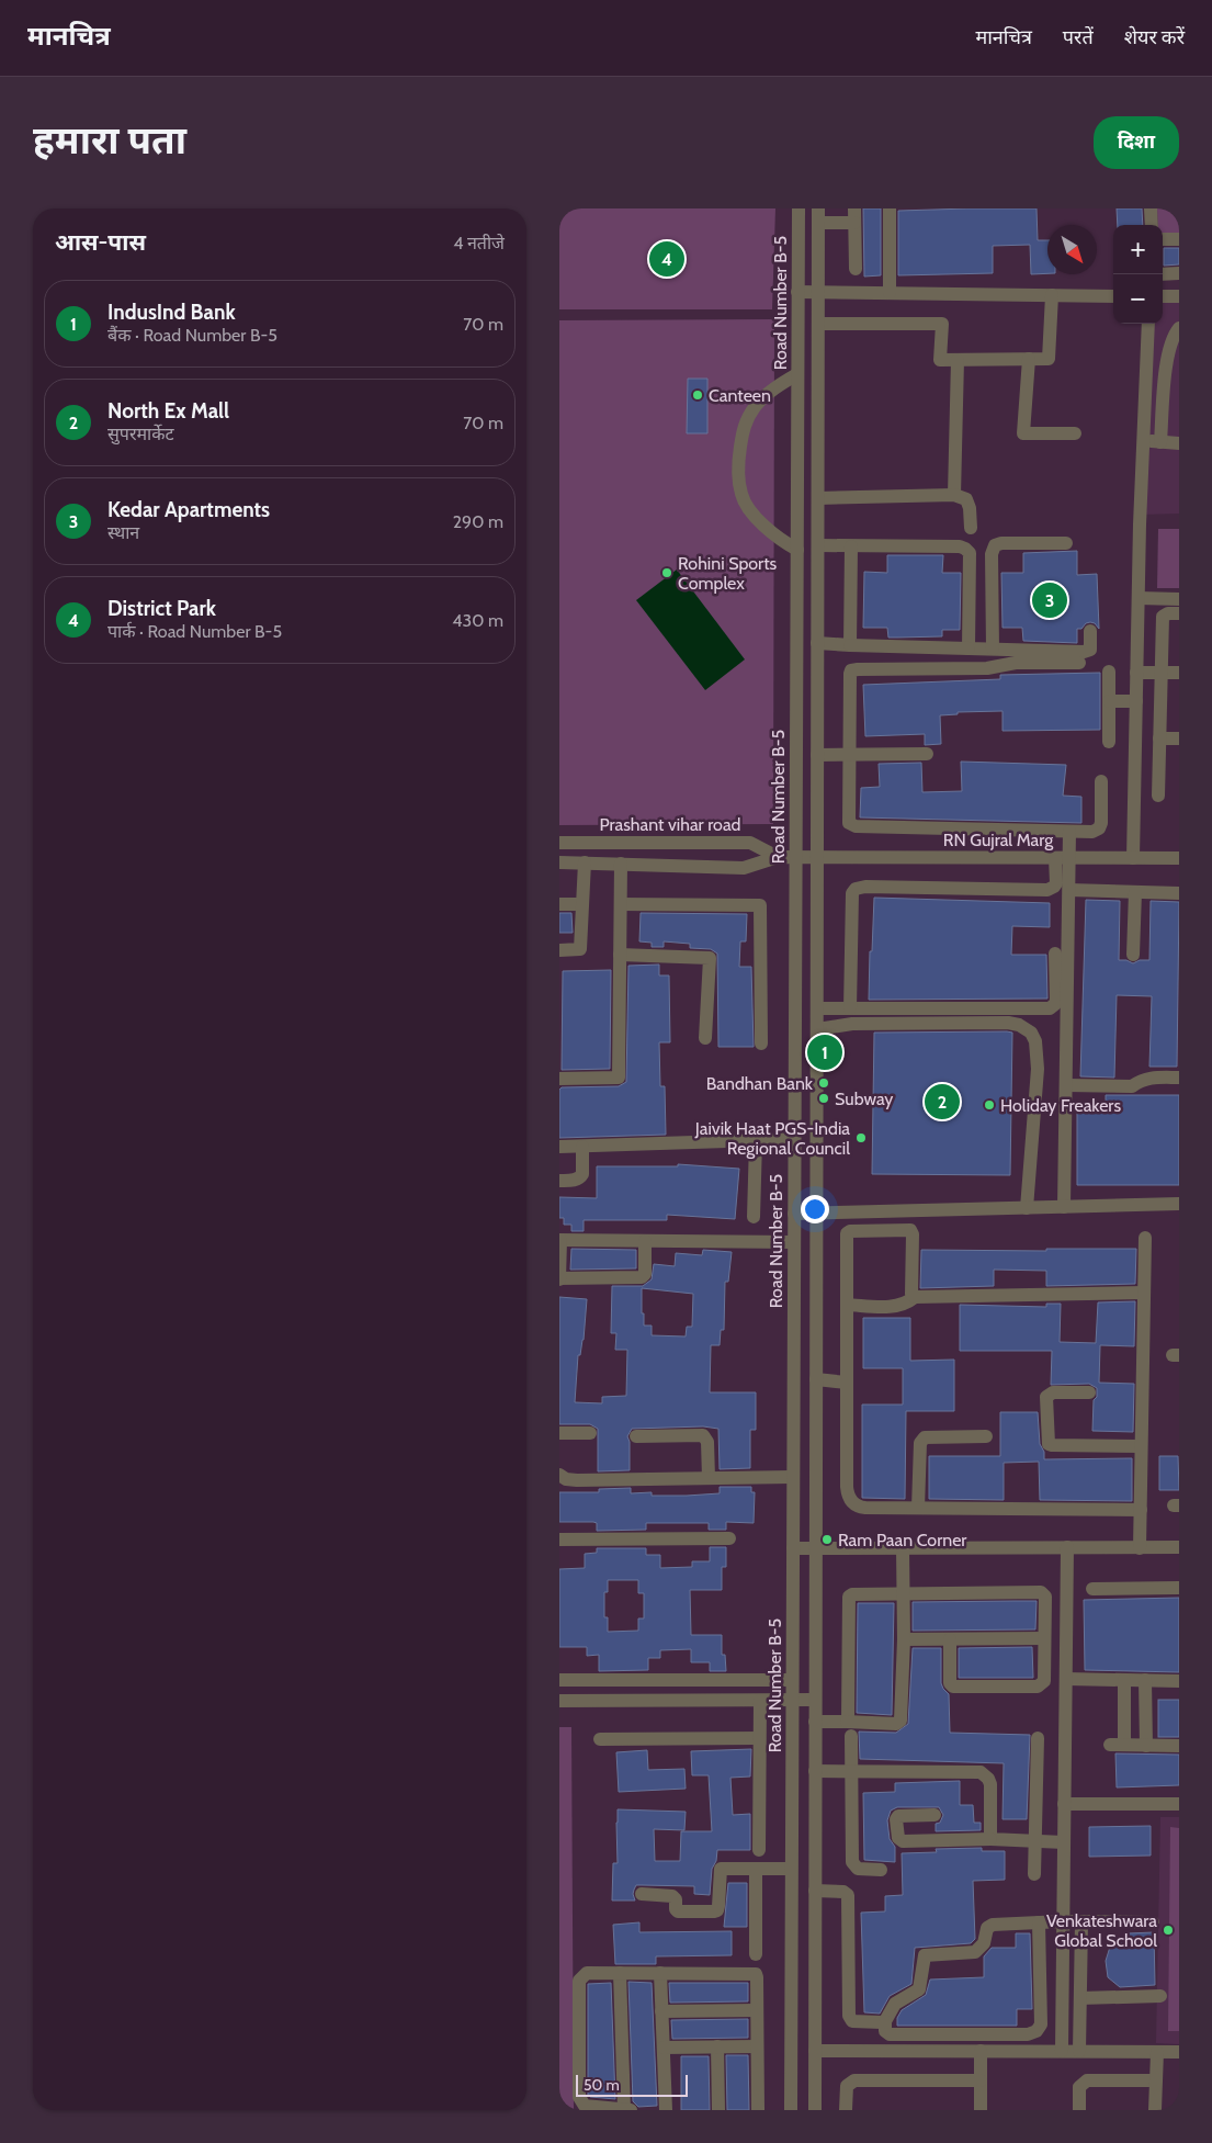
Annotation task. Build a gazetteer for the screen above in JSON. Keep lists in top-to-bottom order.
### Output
{
  "streets": {
    "street": ["Road Number B-5", "Prashant vihar road", "RN Gujral Marg"]
  },
  "crossings": [
    ["Road Number B-5", "Prashant vihar road"],
    ["Prashant vihar road", "RN Gujral Marg"]
  ],
  "places": [
    "Canteen",
    "Rohini Sports Complex",
    "Bandhan Bank",
    "Subway",
    "Holiday Freakers",
    "Jaivik Haat PGS-India Regional Council",
    "Ram Paan Corner",
    "Venkateshwara Global School"
  ],
  "scale_bar": "50 m",
  "north": "bottom right",
  "page": {
    "header": "मानचित्र",
    "nav": ["मानचित्र", "परतें", "शेयर करें"],
    "title": "हमारा पता",
    "buttons": "दिशा",
    "heading": ["आस-पास", "4 नतीजे"],
    "map_buttons": ["+", "−"],
    "pins": [
      "4",
      "3",
      "1",
      "2"
    ],
    "list": [
      {
        "mark": "1",
        "name": "IndusInd Bank",
        "note": "बैंक · Road Number B-5",
        "value": "70 m"
      },
      {
        "mark": "2",
        "name": "North Ex Mall",
        "note": "सुपरमार्केट",
        "value": "70 m"
      },
      {
        "mark": "3",
        "name": "Kedar Apartments",
        "note": "स्थान",
        "value": "290 m"
      },
      {
        "mark": "4",
        "name": "District Park",
        "note": "पार्क · Road Number B-5",
        "value": "430 m"
      }
    ],
    "scale": "50 m"
  }
}
